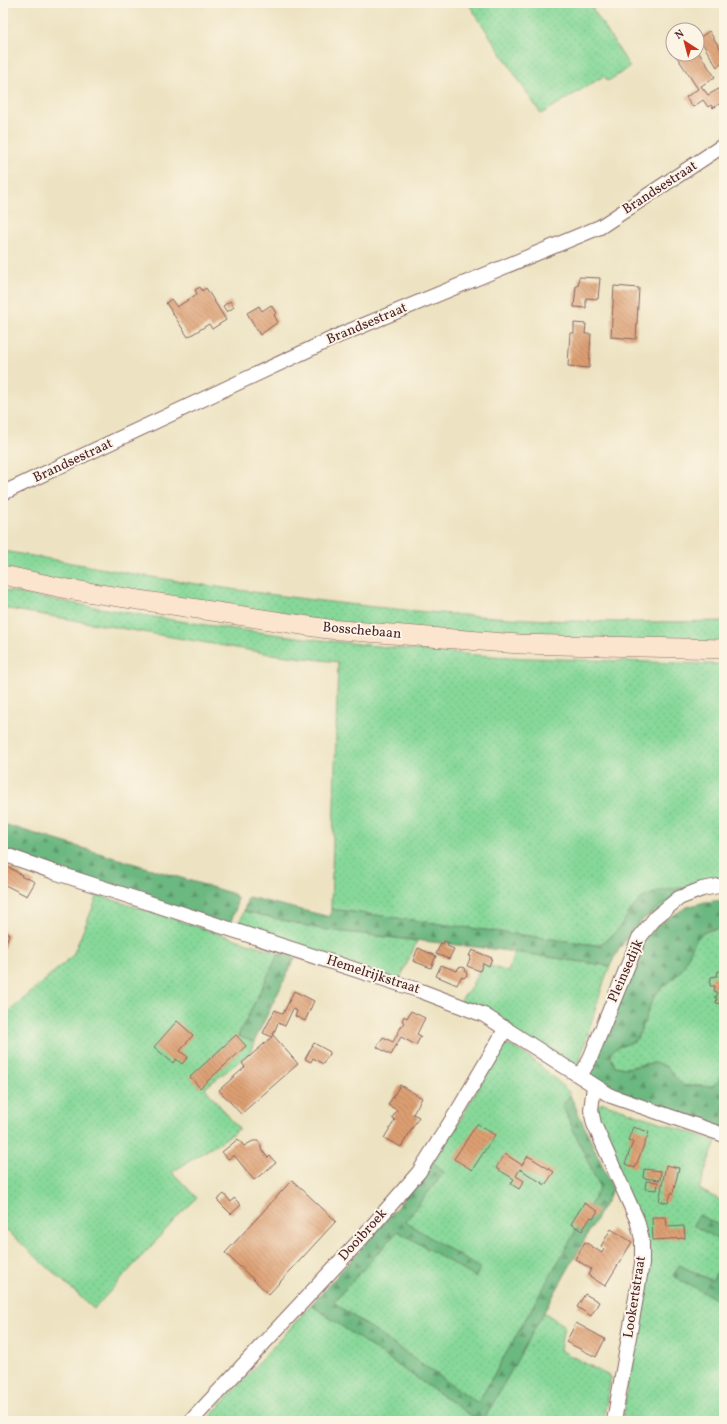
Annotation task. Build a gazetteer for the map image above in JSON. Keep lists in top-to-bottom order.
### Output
{
  "streets": {
    "main road": ["Bosschebaan"],
    "street": [
      "Brandsestraat",
      "Pleinsedijk",
      "Hemelrijkstraat",
      "Dooibroek",
      "Lookertstraat"
    ]
  },
  "crossings": [
    ["Pleinsedijk", "Hemelrijkstraat"],
    ["Hemelrijkstraat", "Dooibroek"],
    ["Hemelrijkstraat", "Lookertstraat"]
  ],
  "north": "top left"
}
